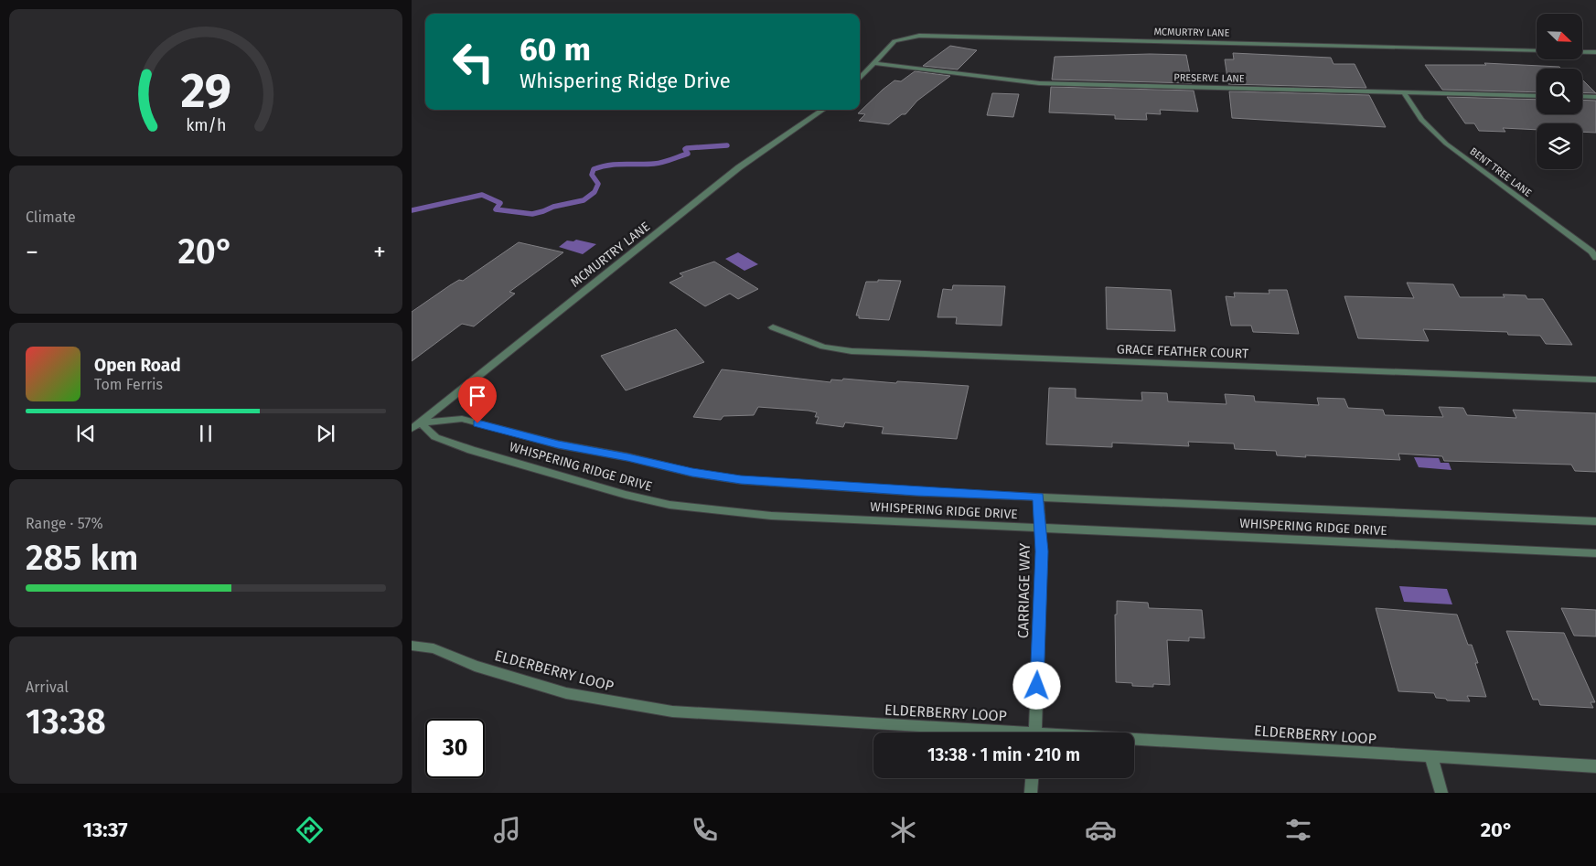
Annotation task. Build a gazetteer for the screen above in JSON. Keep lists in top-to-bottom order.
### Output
{
  "streets": {
    "street": [
      "MCMURTRY LANE",
      "PRESERVE LANE",
      "BENT TREE LANE",
      "GRACE FEATHER COURT",
      "WHISPERING RIDGE DRIVE",
      "CARRIAGE WAY",
      "ELDERBERRY LOOP"
    ]
  },
  "crossings": [
    ["MCMURTRY LANE", "PRESERVE LANE"],
    ["MCMURTRY LANE", "WHISPERING RIDGE DRIVE"],
    ["PRESERVE LANE", "BENT TREE LANE"],
    ["WHISPERING RIDGE DRIVE", "CARRIAGE WAY"]
  ],
  "north": "bottom right",
  "page": {
    "turn": ["60 m", "Whispering Ridge Drive"],
    "tile": [
      "Climate",
      ["Range · 57%", "285 km"],
      ["Arrival", "13:38"]
    ],
    "heat": ["−", "20°", "+"],
    "song": ["Open Road", "Tom Ferris"],
    "limit": "30",
    "trip": "13:38 · 1 min · 210 m",
    "tabs": ["13:37", "20°"],
    "gauge": ["29", "km/h"]
  }
}
